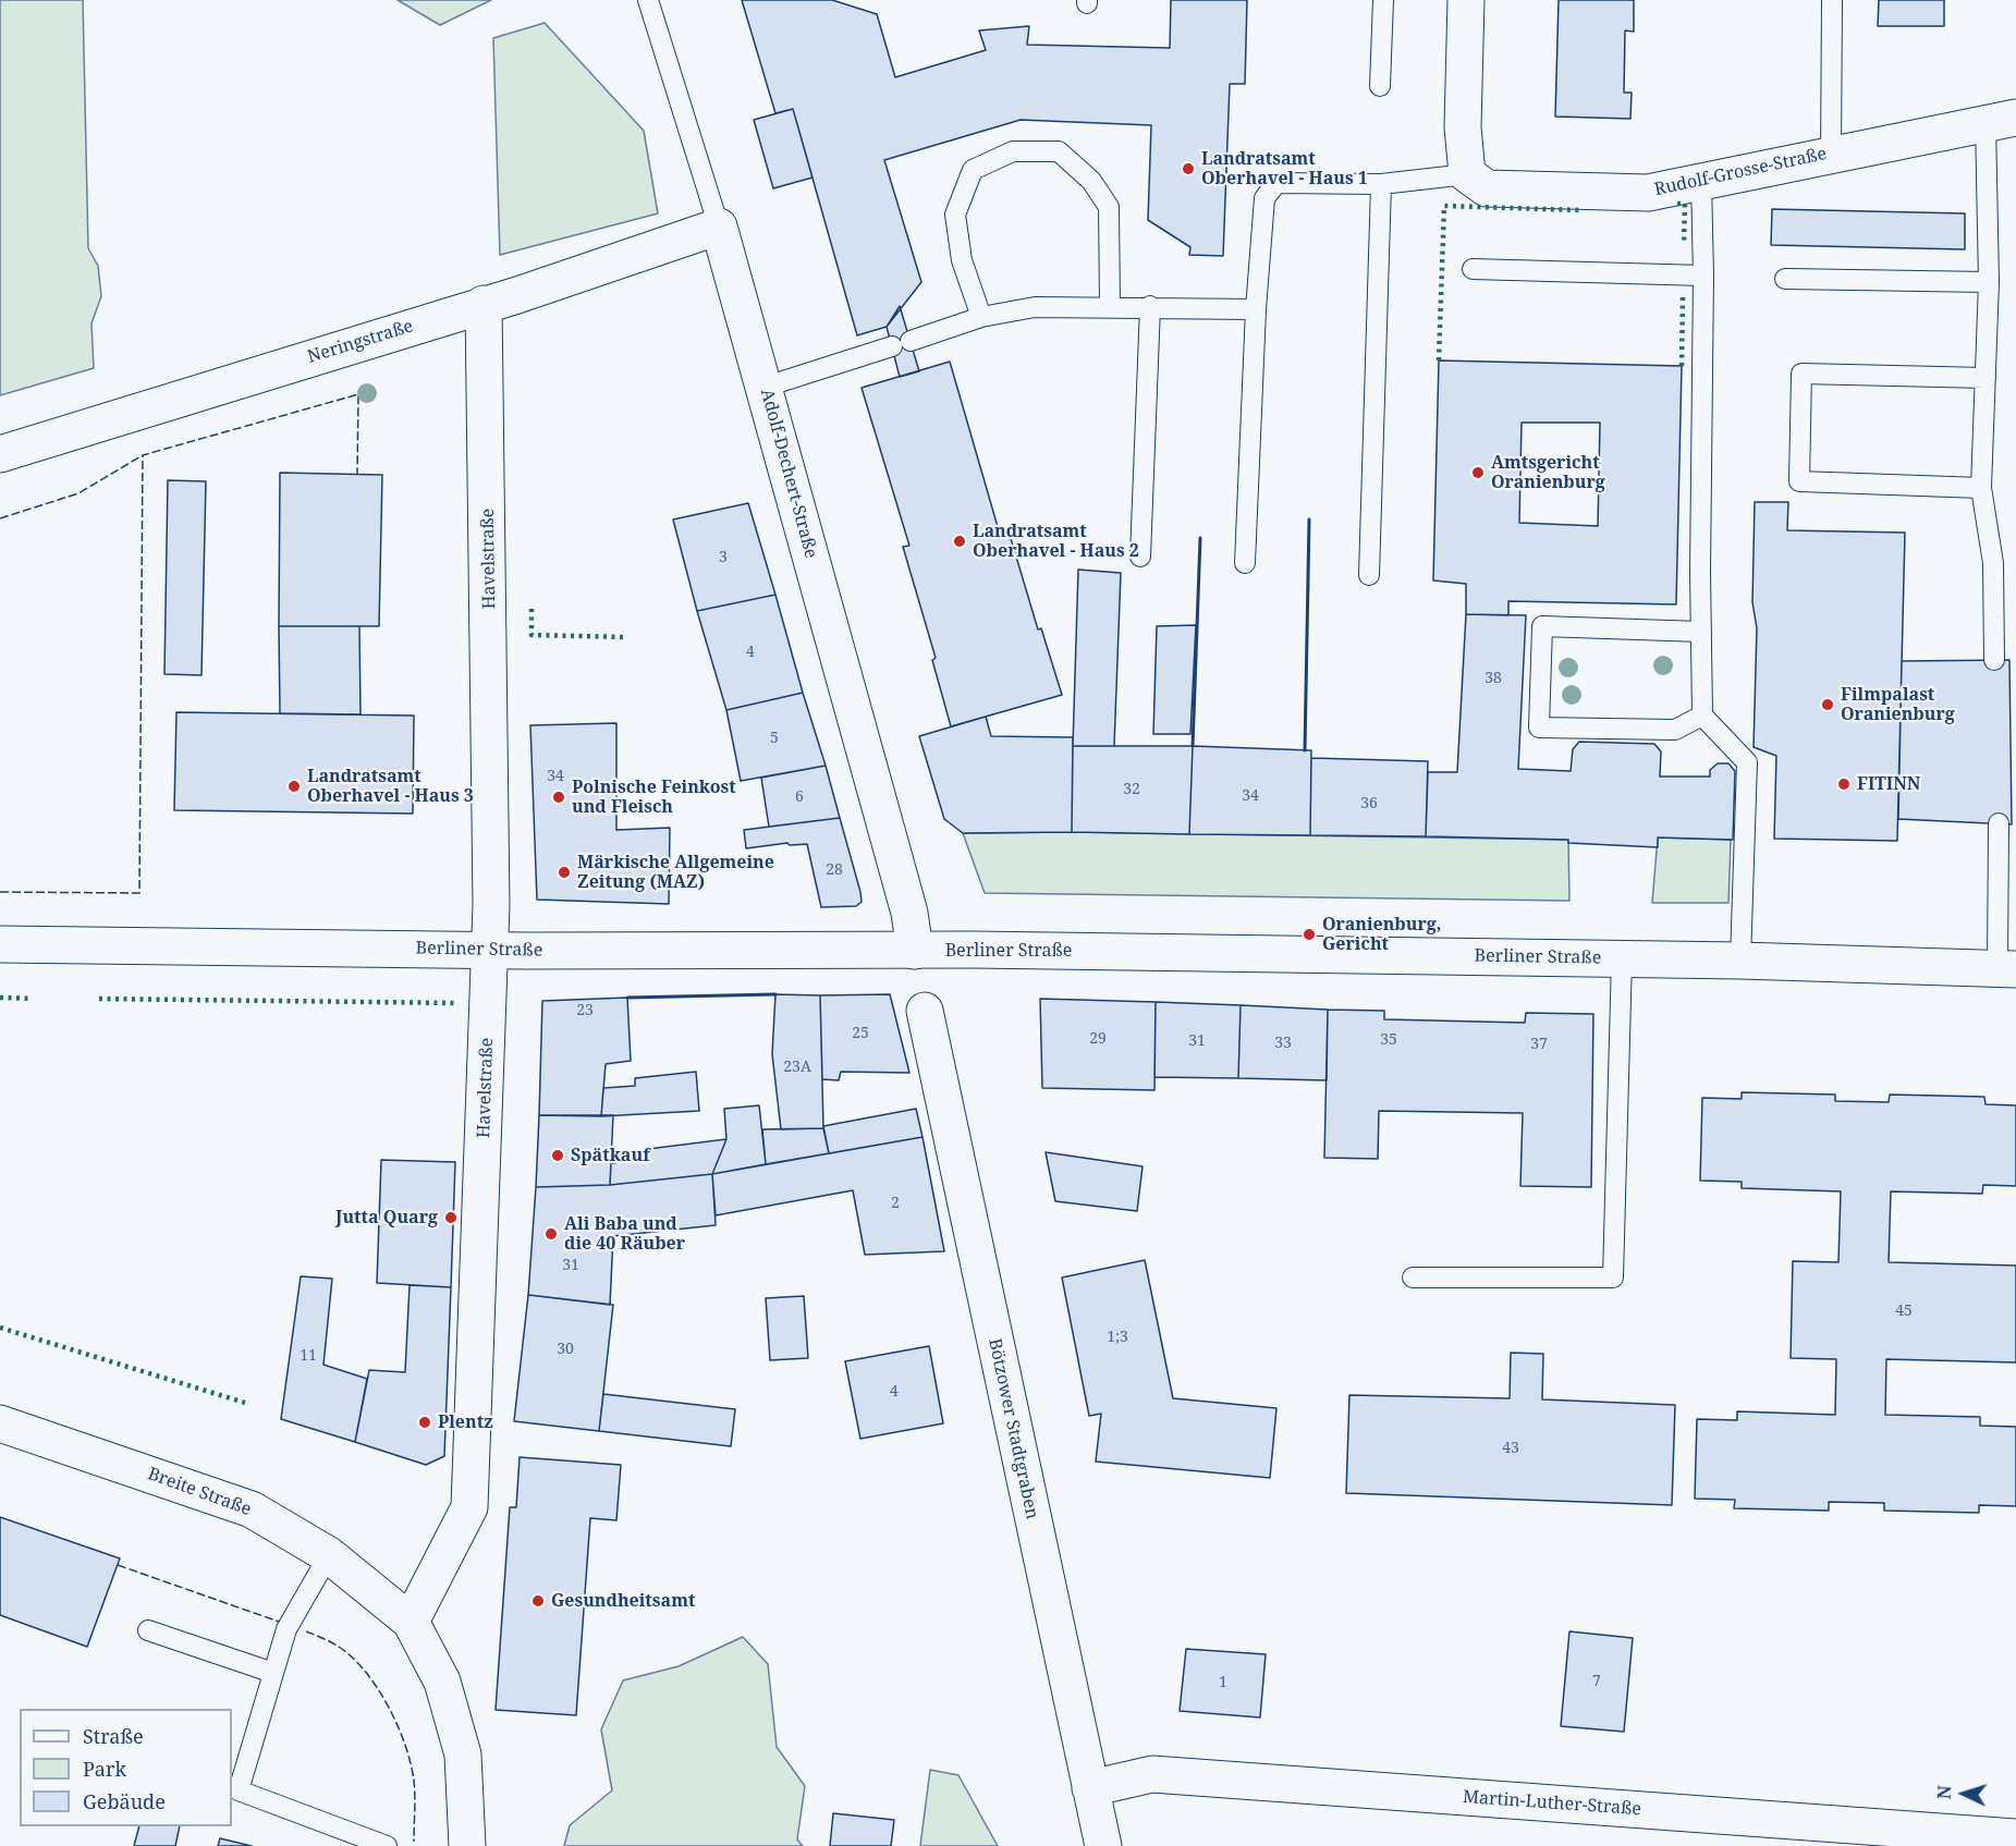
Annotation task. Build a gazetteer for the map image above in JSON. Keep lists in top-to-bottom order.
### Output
{
  "streets": {
    "street": [
      "Rudolf-Grosse-Straße",
      "Neringstraße",
      "Adolf-Dechert-Straße",
      "Havelstraße",
      "Berliner Straße",
      "Bötzower Stadtgraben",
      "Breite Straße",
      "Martin-Luther-Straße"
    ]
  },
  "crossings": [
    ["Neringstraße", "Adolf-Dechert-Straße"],
    ["Neringstraße", "Havelstraße"],
    ["Adolf-Dechert-Straße", "Berliner Straße"],
    ["Havelstraße", "Berliner Straße"],
    ["Havelstraße", "Breite Straße"],
    ["Bötzower Stadtgraben", "Martin-Luther-Straße"]
  ],
  "places": [
    "Landratsamt Oberhavel - Haus 1",
    "Amtsgericht Oranienburg",
    "Landratsamt Oberhavel - Haus 2",
    "Filmpalast Oranienburg",
    "FITINN",
    "Landratsamt Oberhavel - Haus 3",
    "Polnische Feinkost und Fleisch",
    "Märkische Allgemeine Zeitung (MAZ)",
    "Oranienburg, Gericht",
    "Spätkauf",
    "Jutta Quarg",
    "Ali Baba und die 40 Räuber",
    "Plentz",
    "Gesundheitsamt"
  ],
  "house_numbers": [
    "3",
    "4",
    "38",
    "5",
    "34",
    "32",
    "34",
    "6",
    "36",
    "28",
    "23",
    "25",
    "29",
    "35",
    "31",
    "33",
    "37",
    "23A",
    "2",
    "31",
    "45",
    "1;3",
    "30",
    "11",
    "4",
    "43",
    "7",
    "1"
  ],
  "legend": ["Straße", "Park", "Gebäude"],
  "north": "left"
}
